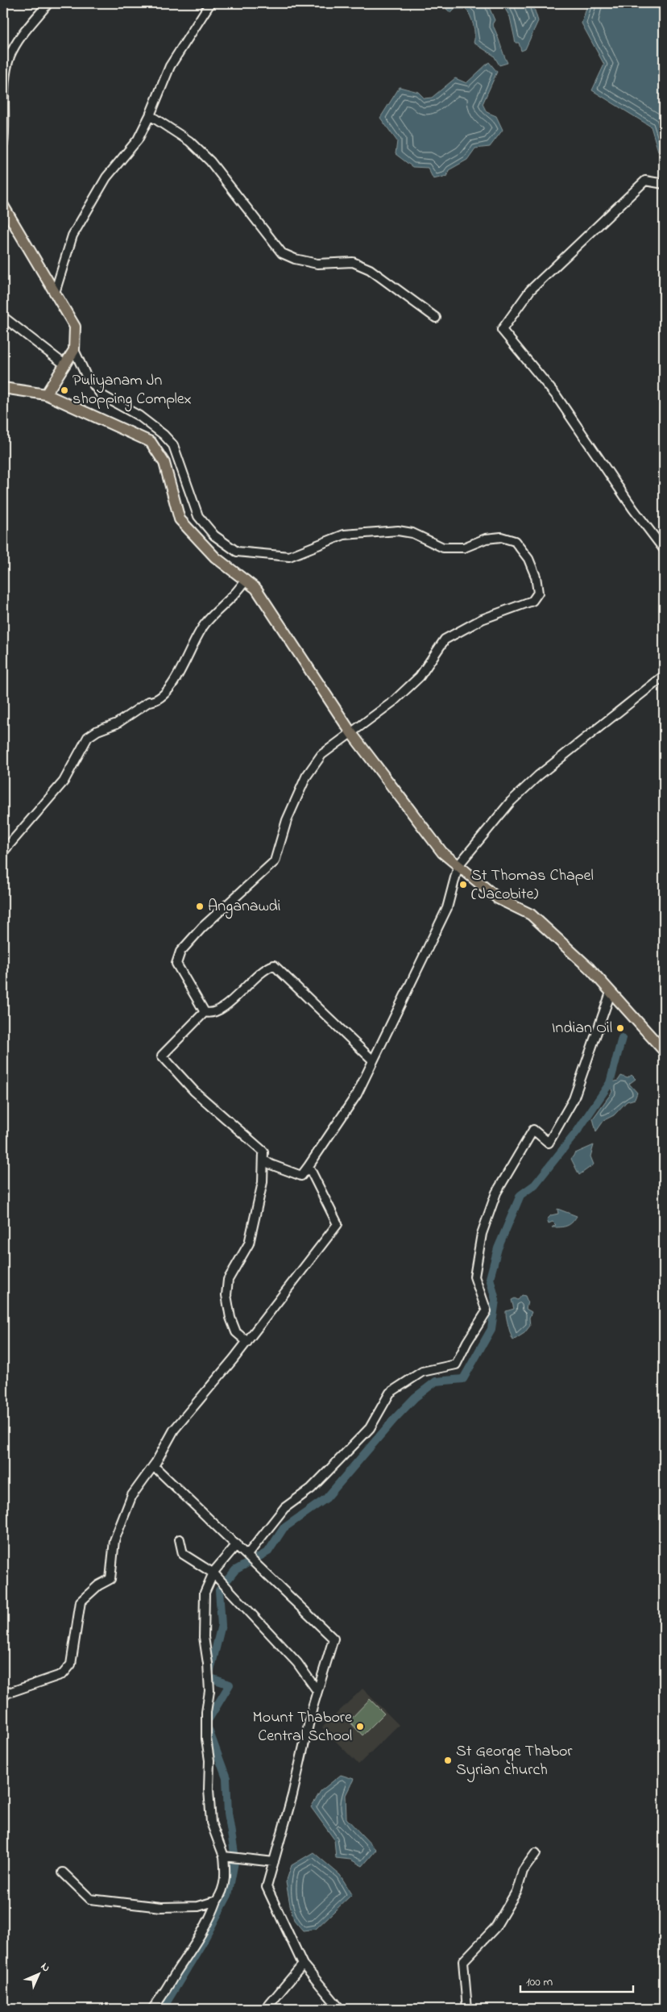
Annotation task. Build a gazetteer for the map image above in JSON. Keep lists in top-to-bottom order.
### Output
{
  "places": [
    "Puliyanam Jn shopping Complex",
    "St Thomas Chapel (Jacobite)",
    "Anganawdi",
    "Indian Oil",
    "Mount Thabore Central School",
    "St George Thabor Syrian church"
  ],
  "scale_bar": "100 m",
  "north": "top right"
}
